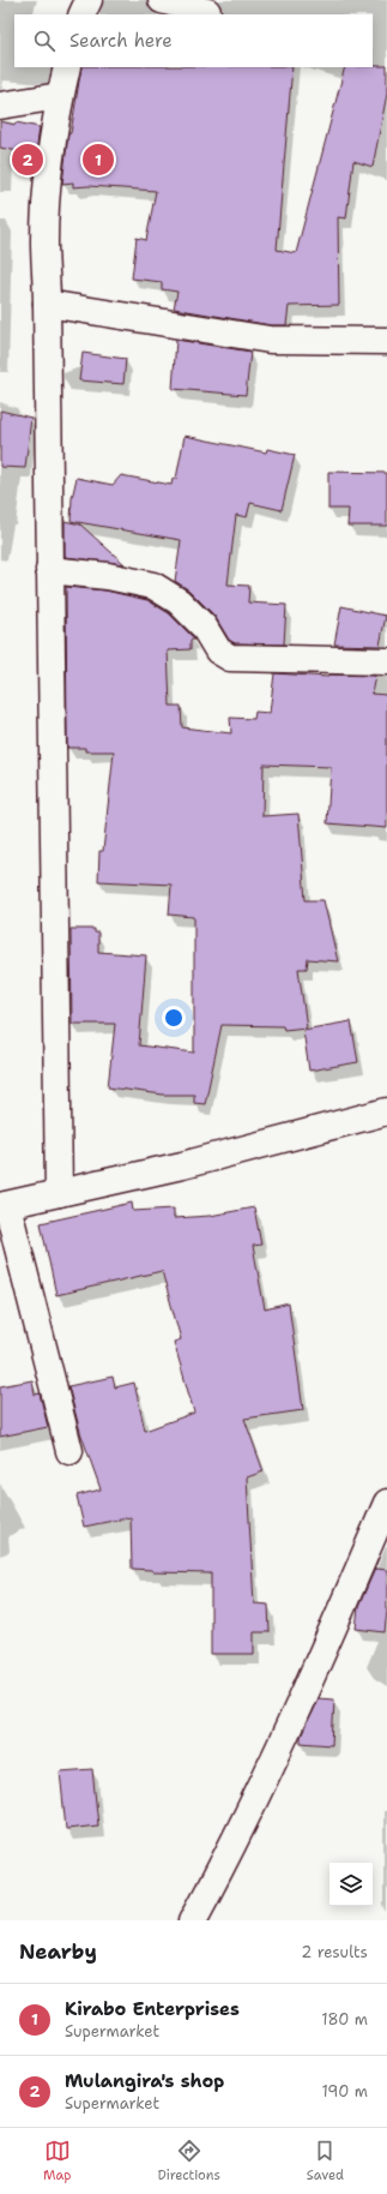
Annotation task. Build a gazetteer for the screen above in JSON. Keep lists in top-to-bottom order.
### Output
{
  "page": {
    "search": "Search here",
    "pins": ["1", "2"],
    "heading": ["Nearby", "2 results"],
    "list": [
      {
        "mark": "1",
        "name": "Kirabo Enterprises",
        "note": "Supermarket",
        "value": "180 m"
      },
      {
        "mark": "2",
        "name": "Mulangira's shop",
        "note": "Supermarket",
        "value": "190 m"
      }
    ],
    "nav": ["Map", "Directions", "Saved"]
  }
}
